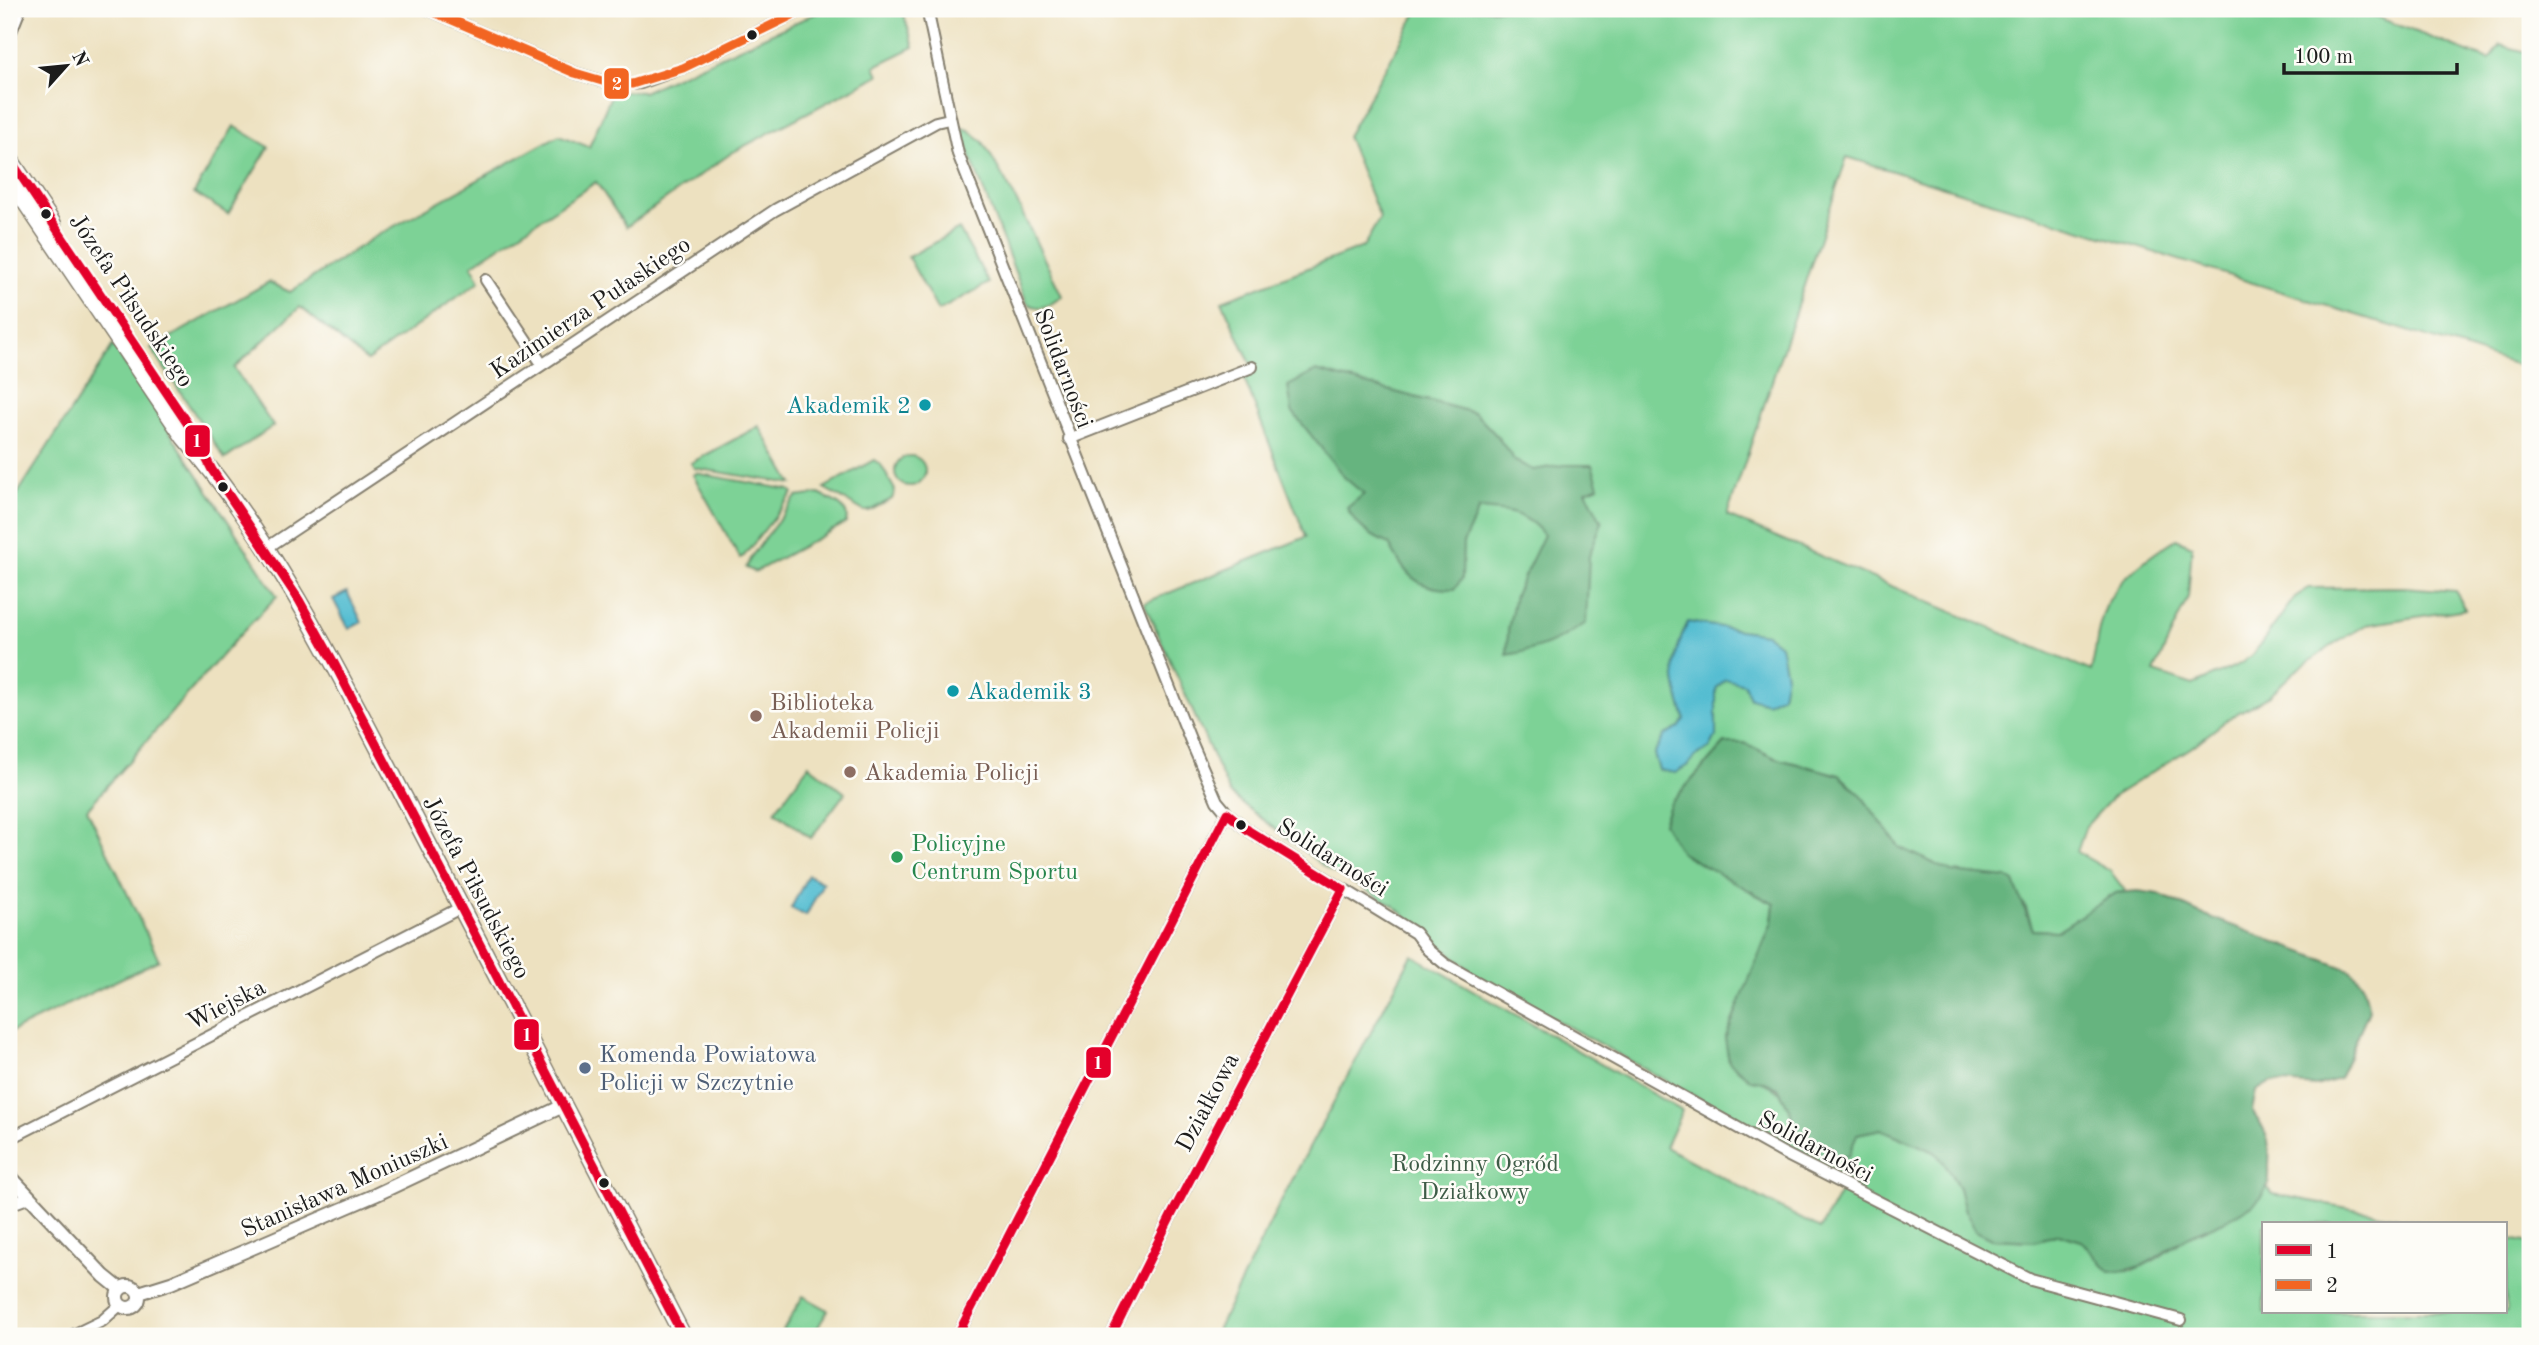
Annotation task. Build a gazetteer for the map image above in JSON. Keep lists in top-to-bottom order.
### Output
{
  "streets": {
    "main road": ["Józefa Piłsudskiego"],
    "street": [
      "Kazimierza Pułaskiego",
      "Solidarności",
      "Wiejska",
      "Działkowa",
      "Stanisława Moniuszki"
    ]
  },
  "crossings": [
    ["Józefa Piłsudskiego", "Kazimierza Pułaskiego"],
    ["Józefa Piłsudskiego", "Wiejska"],
    ["Józefa Piłsudskiego", "Stanisława Moniuszki"],
    ["Kazimierza Pułaskiego", "Solidarności"],
    ["Solidarności", "Działkowa"]
  ],
  "parks": ["Rodzinny Ogród Działkowy"],
  "places": [
    "Akademik 2",
    "Akademik 3",
    "Biblioteka Akademii Policji",
    "Akademia Policji",
    "Policyjne Centrum Sportu",
    "Komenda Powiatowa Policji w Szczytnie"
  ],
  "lines": ["transit line 2", "transit line 1"],
  "legend": ["1", "2"],
  "scale_bar": "100 m",
  "north": "top right"
}
